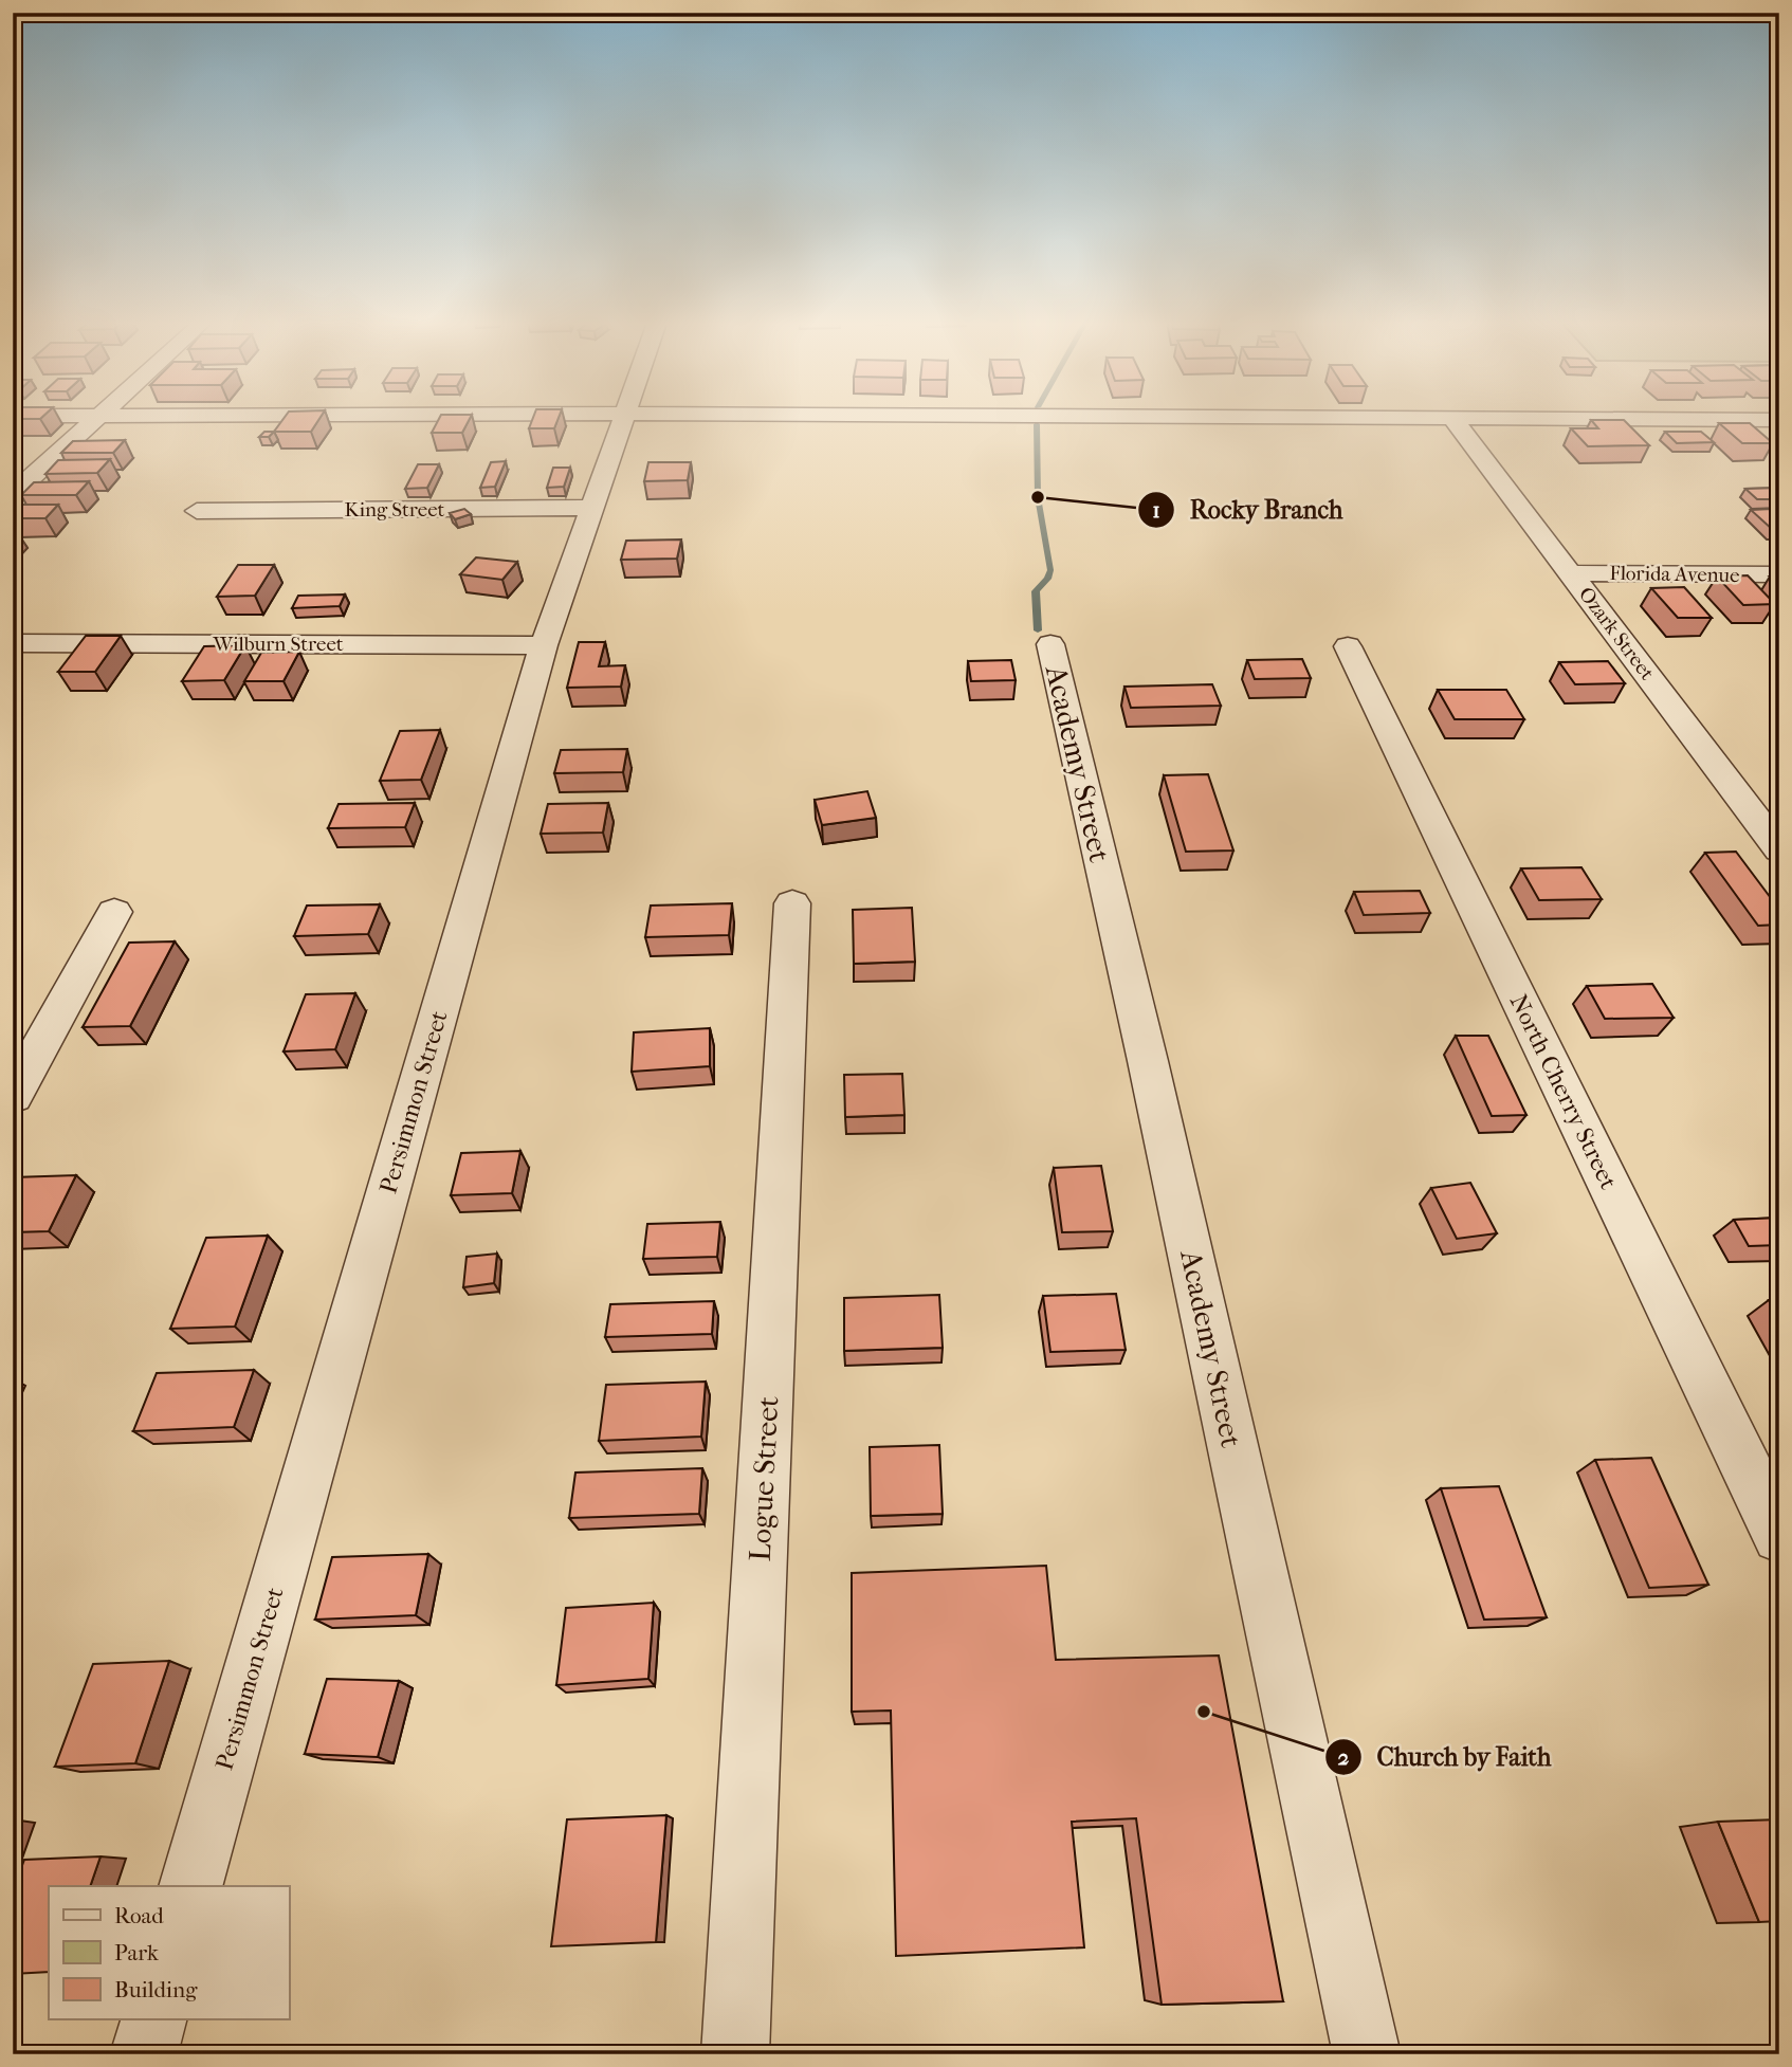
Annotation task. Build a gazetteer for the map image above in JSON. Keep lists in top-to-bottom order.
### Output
{
  "streets": {
    "street": [
      "King Street",
      "Florida Avenue",
      "Ozark Street",
      "Wilburn Street",
      "Academy Street",
      "North Cherry Street",
      "Persimmon Street",
      "Logue Street"
    ]
  },
  "crossings": [
    ["King Street", "Persimmon Street"],
    ["Florida Avenue", "Ozark Street"],
    ["Wilburn Street", "Persimmon Street"]
  ],
  "places": ["Rocky Branch", "Church by Faith"],
  "legend": ["Road", "Park", "Building"]
}
